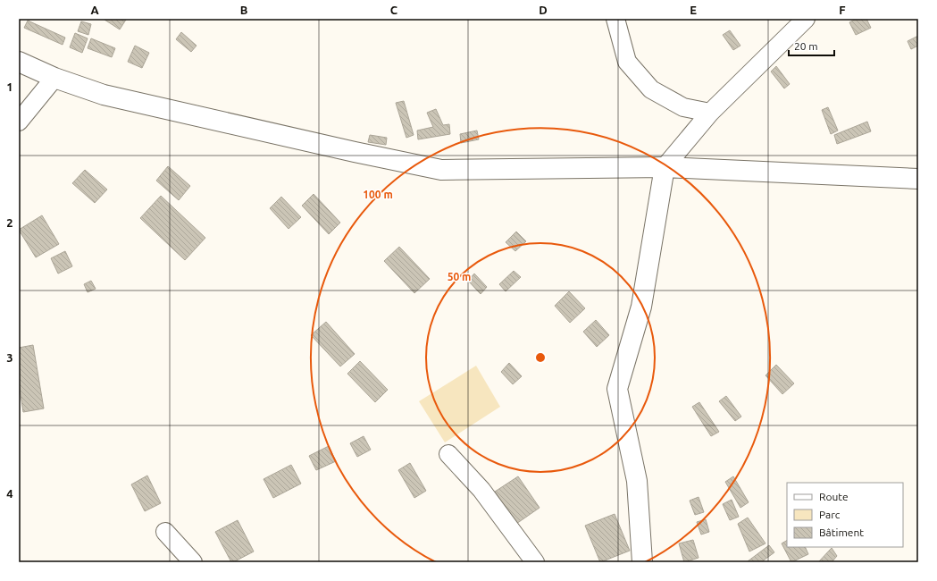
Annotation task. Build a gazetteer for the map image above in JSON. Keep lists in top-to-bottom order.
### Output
{
  "legend": ["Route", "Parc", "Bâtiment"],
  "scale_bar": "20 m",
  "grid": {
    "columns": [
      "A",
      "B",
      "C",
      "D",
      "E",
      "F"
    ],
    "rows": [
      "1",
      "2",
      "3",
      "4"
    ]
  },
  "rings": ["100 m", "50 m"]
}
